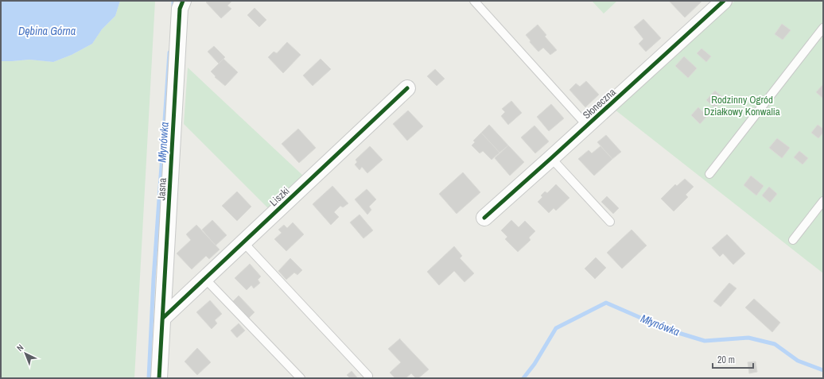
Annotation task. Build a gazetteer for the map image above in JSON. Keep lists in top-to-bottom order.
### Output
{
  "streets": {
    "street": ["Słoneczna", "Jasna", "Liszki"]
  },
  "crossings": [
    ["Jasna", "Liszki"]
  ],
  "water": ["Dębina Górna", "Młynówka"],
  "parks": ["Rodzinny Ogród Działkowy Konwalia"],
  "scale_bar": "20 m",
  "north": "top left"
}
